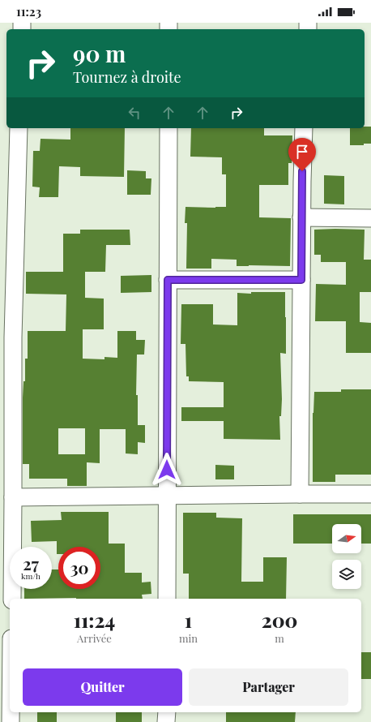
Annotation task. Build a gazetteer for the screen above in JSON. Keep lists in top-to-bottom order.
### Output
{
  "north": "right",
  "page": {
    "status": "11:23",
    "turn": ["90 m", "Tournez à droite"],
    "speed": "27 km/h",
    "limit": "30",
    "eta": [
      "11:24",
      "Arrivée",
      "1",
      "min",
      "200",
      "m"
    ],
    "buttons": ["Quitter", "Partager"]
  }
}
